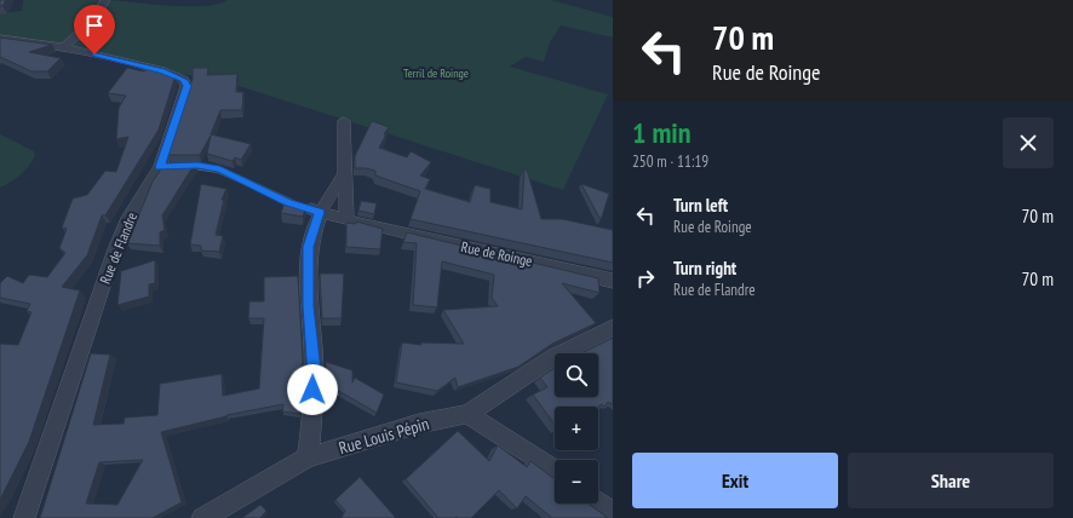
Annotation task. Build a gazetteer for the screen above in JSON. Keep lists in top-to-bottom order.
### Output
{
  "streets": {
    "street": ["Rue de Flandre", "Rue de Roinge", "Rue Louis Pépin"]
  },
  "parks": ["Terril de Roinge"],
  "page": {
    "turn": ["70 m", "Rue de Roinge"],
    "heading": ["1 min", "250 m · 11:19"],
    "list": [
      {
        "name": "Turn left",
        "note": "Rue de Roinge",
        "value": "70 m"
      },
      {
        "name": "Turn right",
        "note": "Rue de Flandre",
        "value": "70 m"
      }
    ],
    "map_buttons": ["+", "−"],
    "buttons": ["Exit", "Share"]
  }
}
